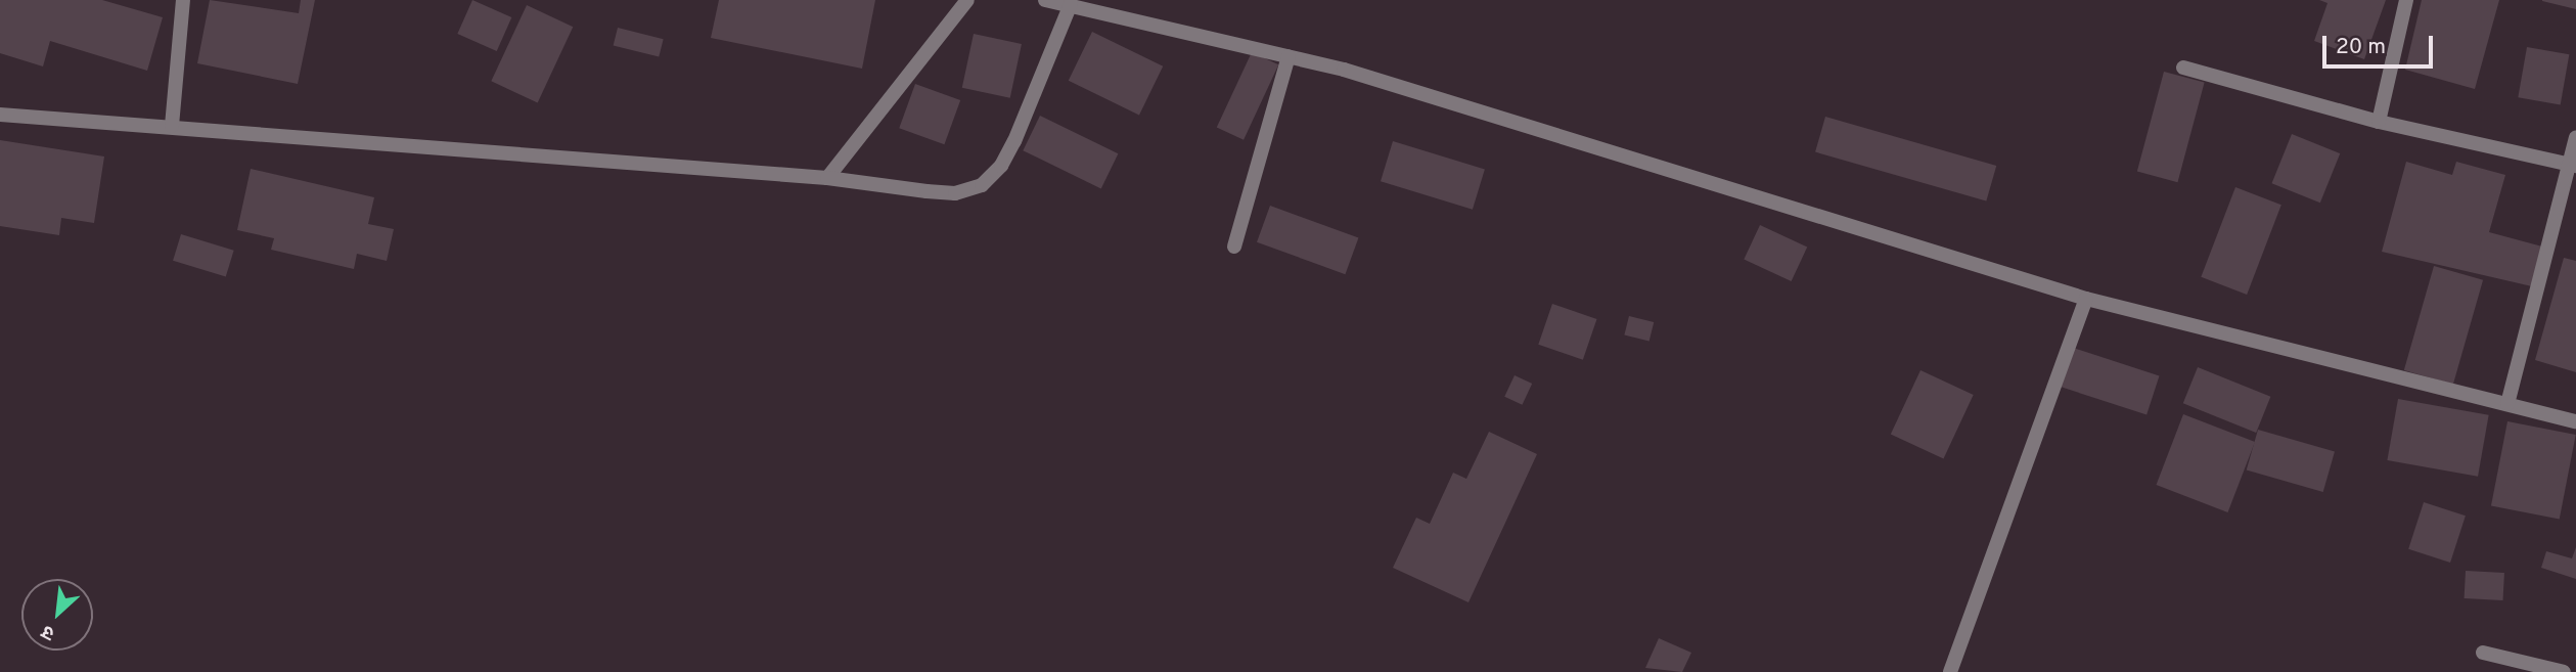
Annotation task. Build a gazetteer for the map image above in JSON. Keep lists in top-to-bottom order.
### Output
{
  "scale_bar": "20 m",
  "north": "bottom left"
}
